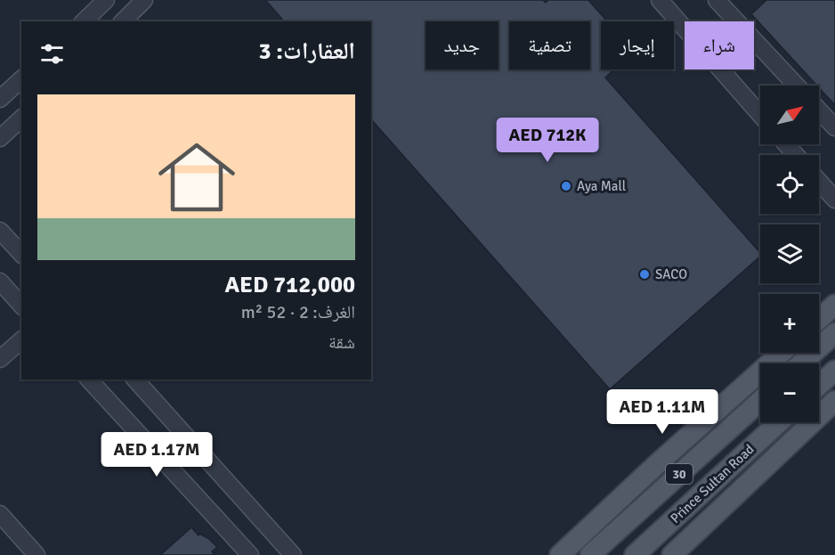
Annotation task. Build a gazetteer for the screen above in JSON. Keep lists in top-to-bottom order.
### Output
{
  "streets": {
    "main road": ["30", "Prince Sultan Road"]
  },
  "places": ["Aya Mall", "SACO"],
  "north": "top right",
  "page": {
    "chip": [
      "شراء",
      "إيجار",
      "تصفية",
      "جديد"
    ],
    "heading": "العقارات: 3",
    "map_buttons": ["+", "−"],
    "list": [
      {
        "name": "AED 712,000",
        "note": "الغرف: 2 · 52 m² · شقة"
      }
    ],
    "price": ["AED 712K", "AED 1.11M", "AED 1.17M"]
  }
}
